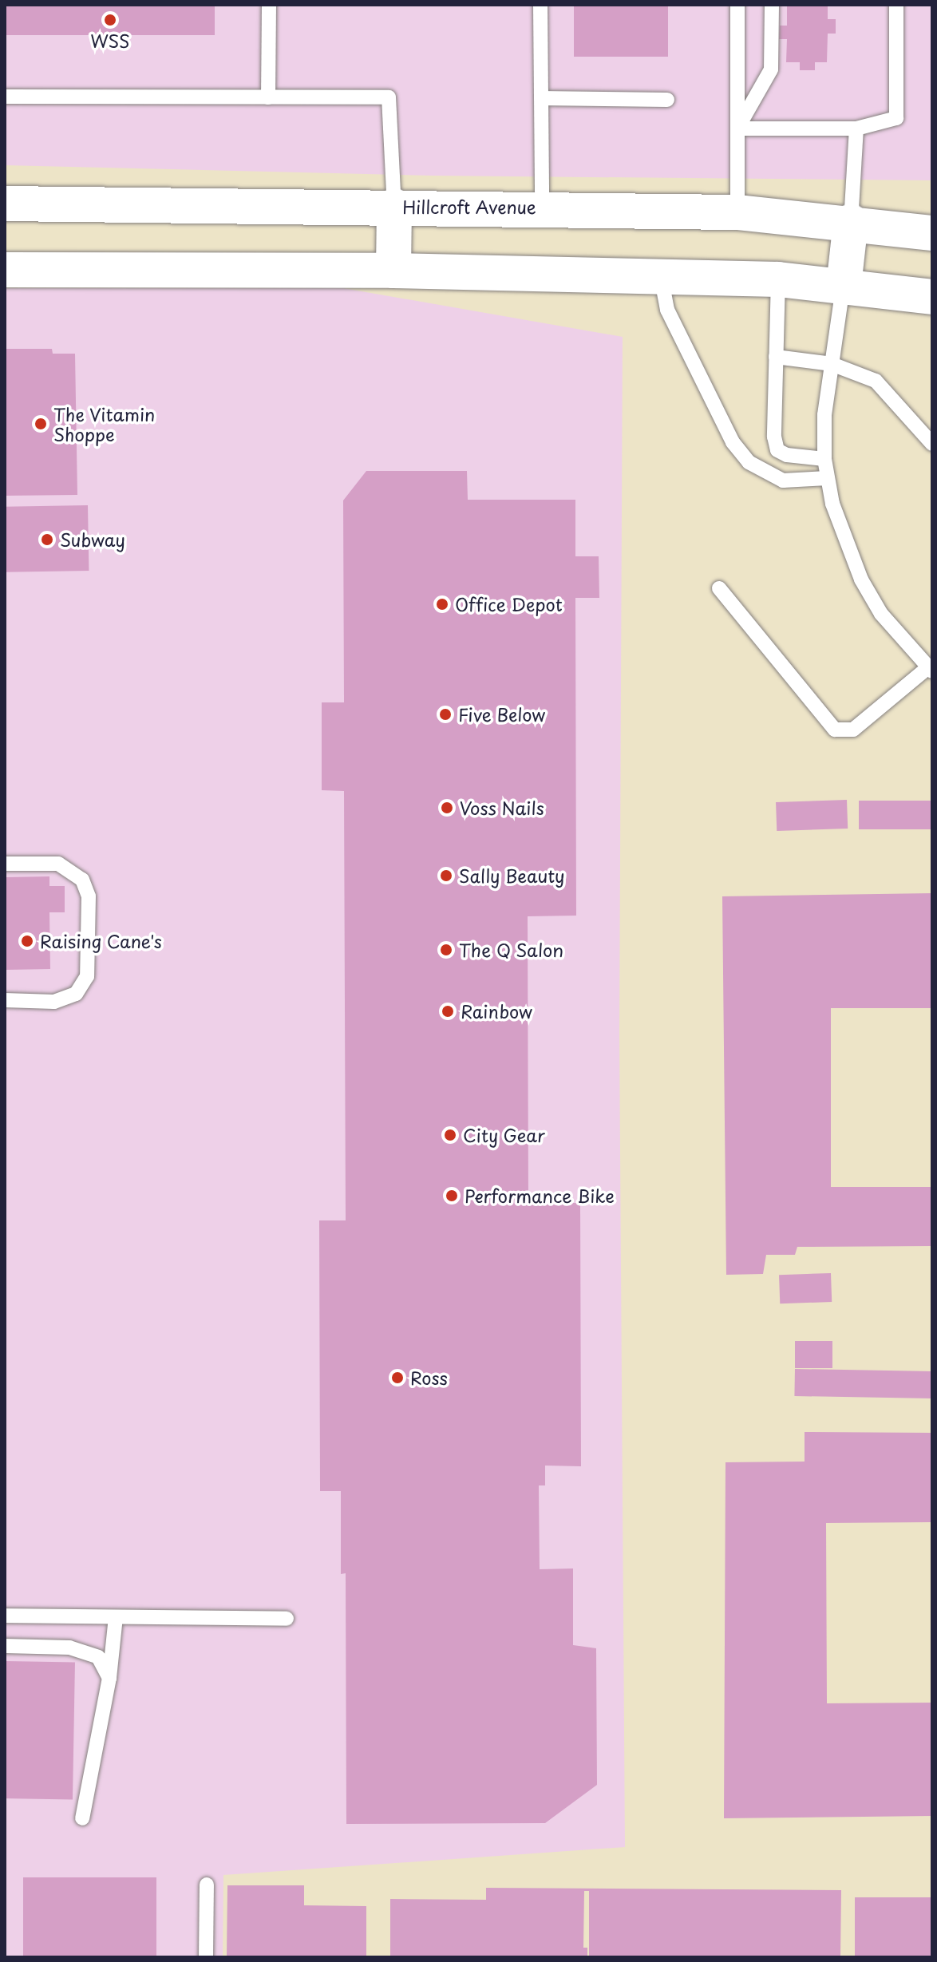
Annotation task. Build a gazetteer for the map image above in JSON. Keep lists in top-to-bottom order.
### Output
{
  "streets": {
    "main road": ["Hillcroft Avenue"]
  },
  "places": [
    "WSS",
    "The Vitamin Shoppe",
    "Subway",
    "Office Depot",
    "Five Below",
    "Voss Nails",
    "Sally Beauty",
    "Raising Cane's",
    "The Q Salon",
    "Rainbow",
    "City Gear",
    "Performance Bike",
    "Ross"
  ]
}
